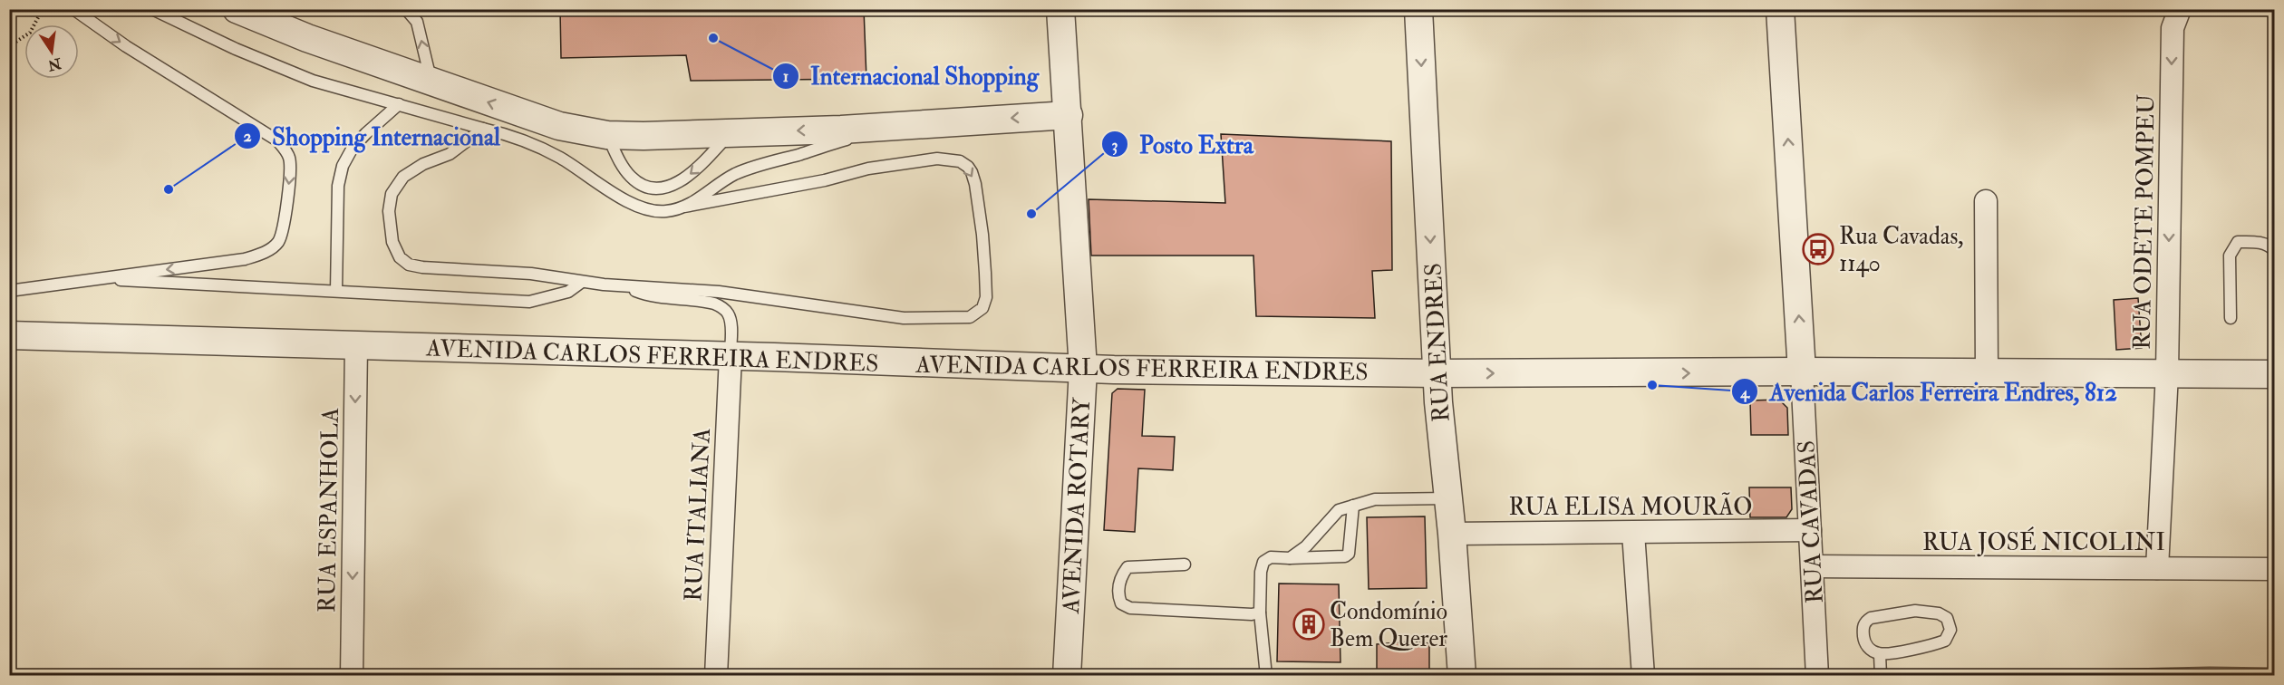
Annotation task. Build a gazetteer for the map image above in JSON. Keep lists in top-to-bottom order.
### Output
{
  "streets": {
    "street": [
      "RUA ODETE POMPEU",
      "RUA ENDRES",
      "AVENIDA CARLOS FERREIRA ENDRES",
      "AVENIDA ROTARY",
      "RUA ELISA MOURÃO",
      "RUA ESPANHOLA",
      "RUA ITALIANA",
      "RUA CAVADAS",
      "RUA JOSÉ NICOLINI"
    ]
  },
  "crossings": [
    ["RUA ODETE POMPEU", "AVENIDA CARLOS FERREIRA ENDRES"],
    ["RUA ODETE POMPEU", "RUA JOSÉ NICOLINI"],
    ["RUA ENDRES", "AVENIDA CARLOS FERREIRA ENDRES"],
    ["RUA ENDRES", "RUA ELISA MOURÃO"],
    ["AVENIDA CARLOS FERREIRA ENDRES", "AVENIDA ROTARY"],
    ["AVENIDA CARLOS FERREIRA ENDRES", "RUA ESPANHOLA"],
    ["AVENIDA CARLOS FERREIRA ENDRES", "RUA ITALIANA"],
    ["AVENIDA CARLOS FERREIRA ENDRES", "RUA CAVADAS"],
    ["RUA ELISA MOURÃO", "RUA CAVADAS"],
    ["RUA CAVADAS", "RUA JOSÉ NICOLINI"]
  ],
  "one_way": ["RUA ENDRES", "RUA ESPANHOLA"],
  "places": {
    "other": [
      "Internacional Shopping",
      "Shopping Internacional",
      "Posto Extra",
      "Avenida Carlos Ferreira Endres, 812"
    ],
    "bus stop": ["Rua Cavadas, 1140"],
    "building": ["Condomínio Bem Querer"]
  },
  "north": "bottom"
}
